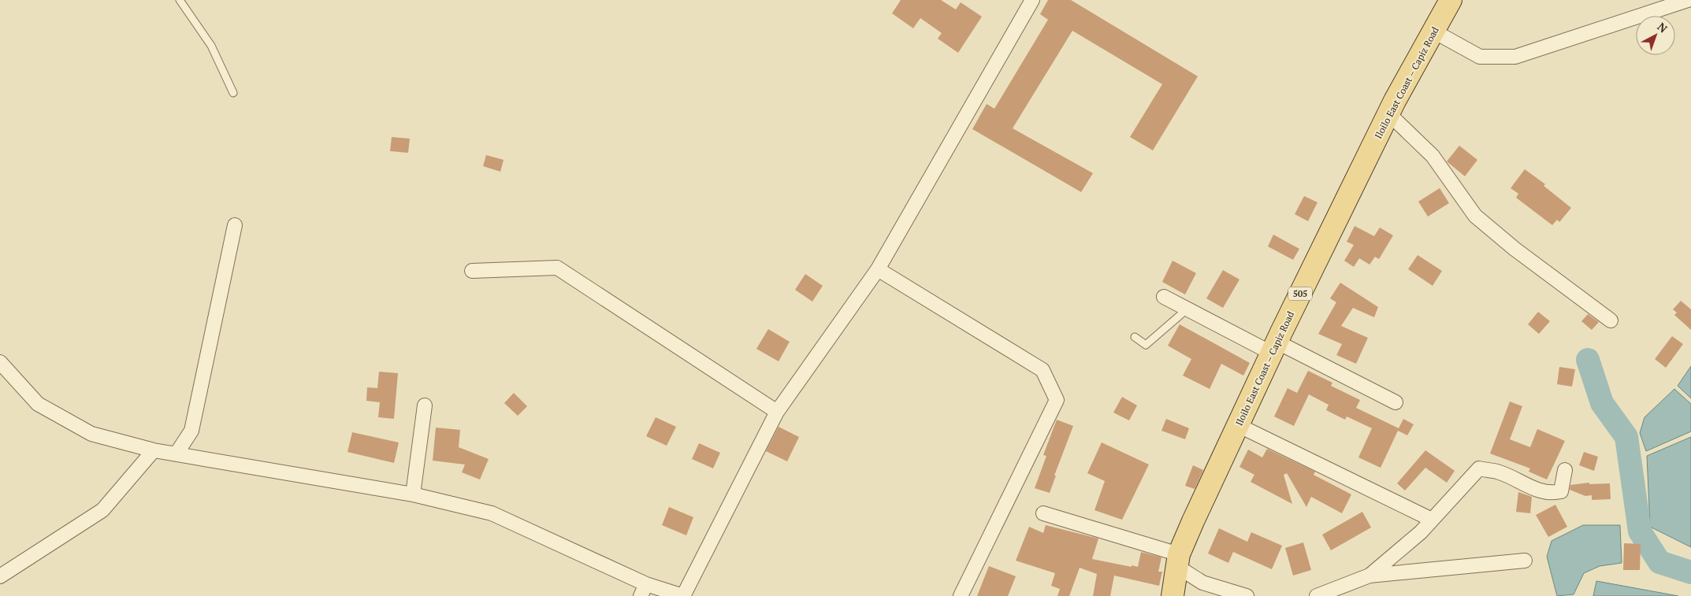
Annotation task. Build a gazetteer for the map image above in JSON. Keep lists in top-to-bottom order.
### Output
{
  "streets": {
    "main road": ["Iloilo East Coast – Capiz Road", "505"]
  },
  "north": "top right"
}
